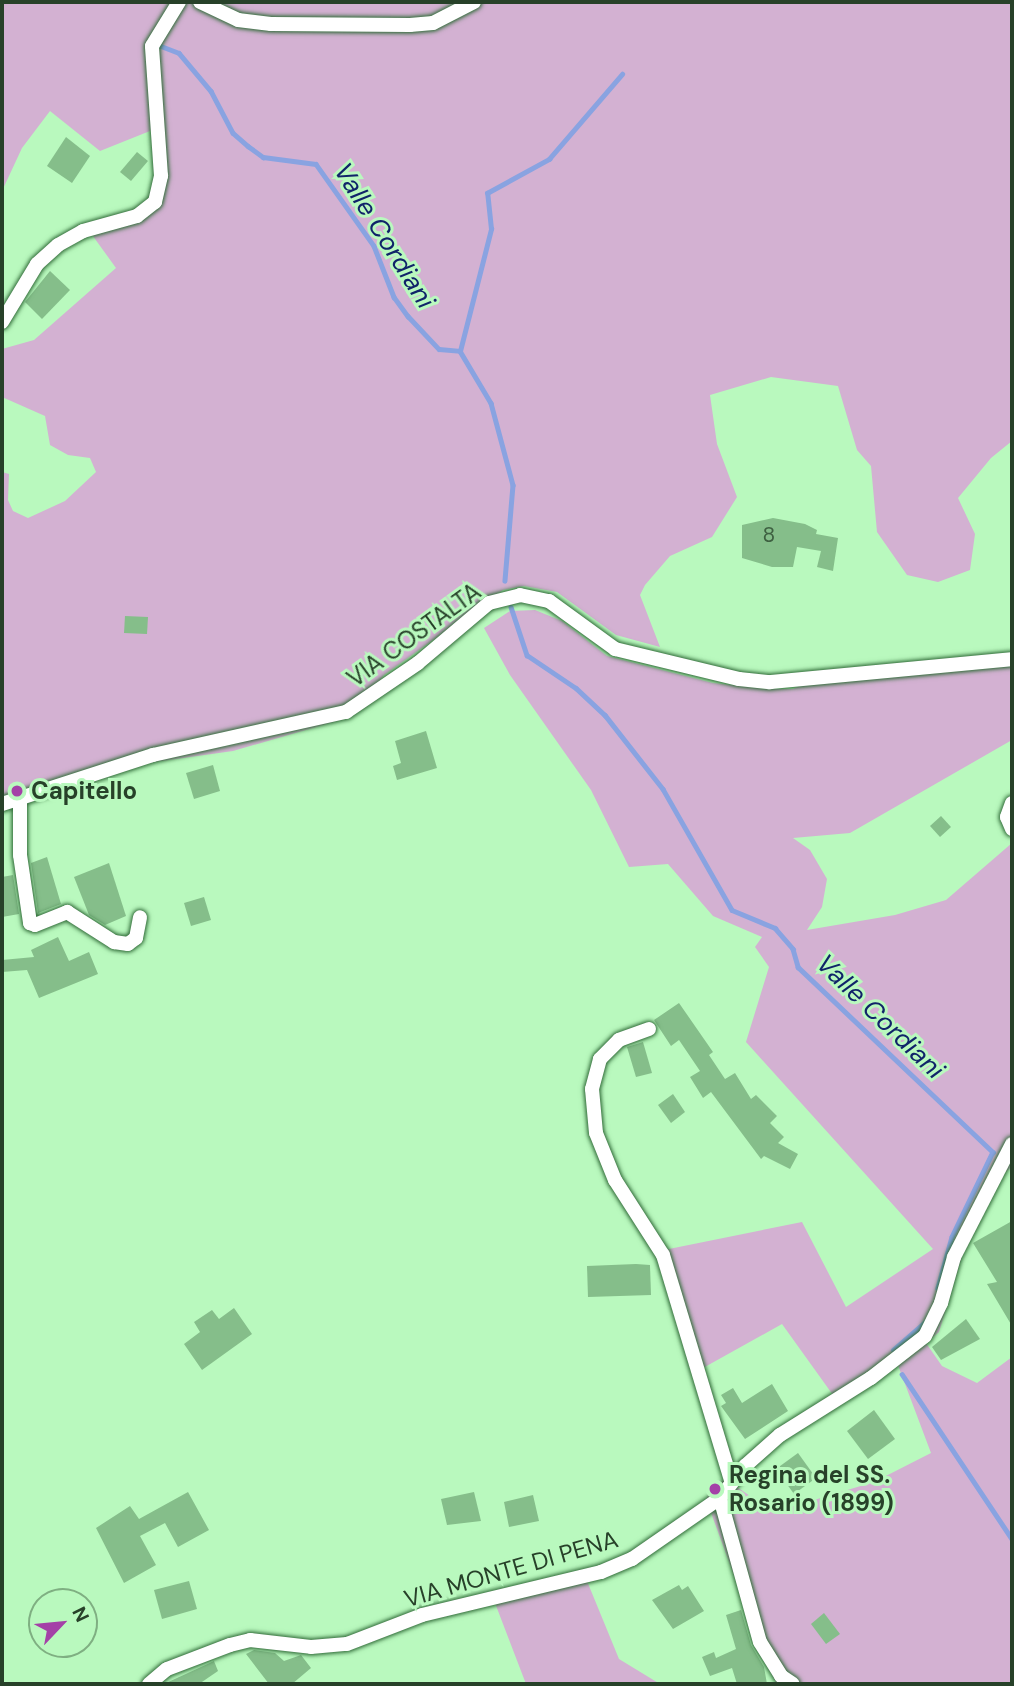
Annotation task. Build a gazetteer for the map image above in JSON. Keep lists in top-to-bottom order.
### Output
{
  "streets": {
    "street": ["VIA COSTALTA", "VIA MONTE DI PENA"]
  },
  "water": ["Valle Cordiani"],
  "places": ["Capitello", "Regina del SS. Rosario (1899)"],
  "house_numbers": ["8"],
  "north": "top right"
}
